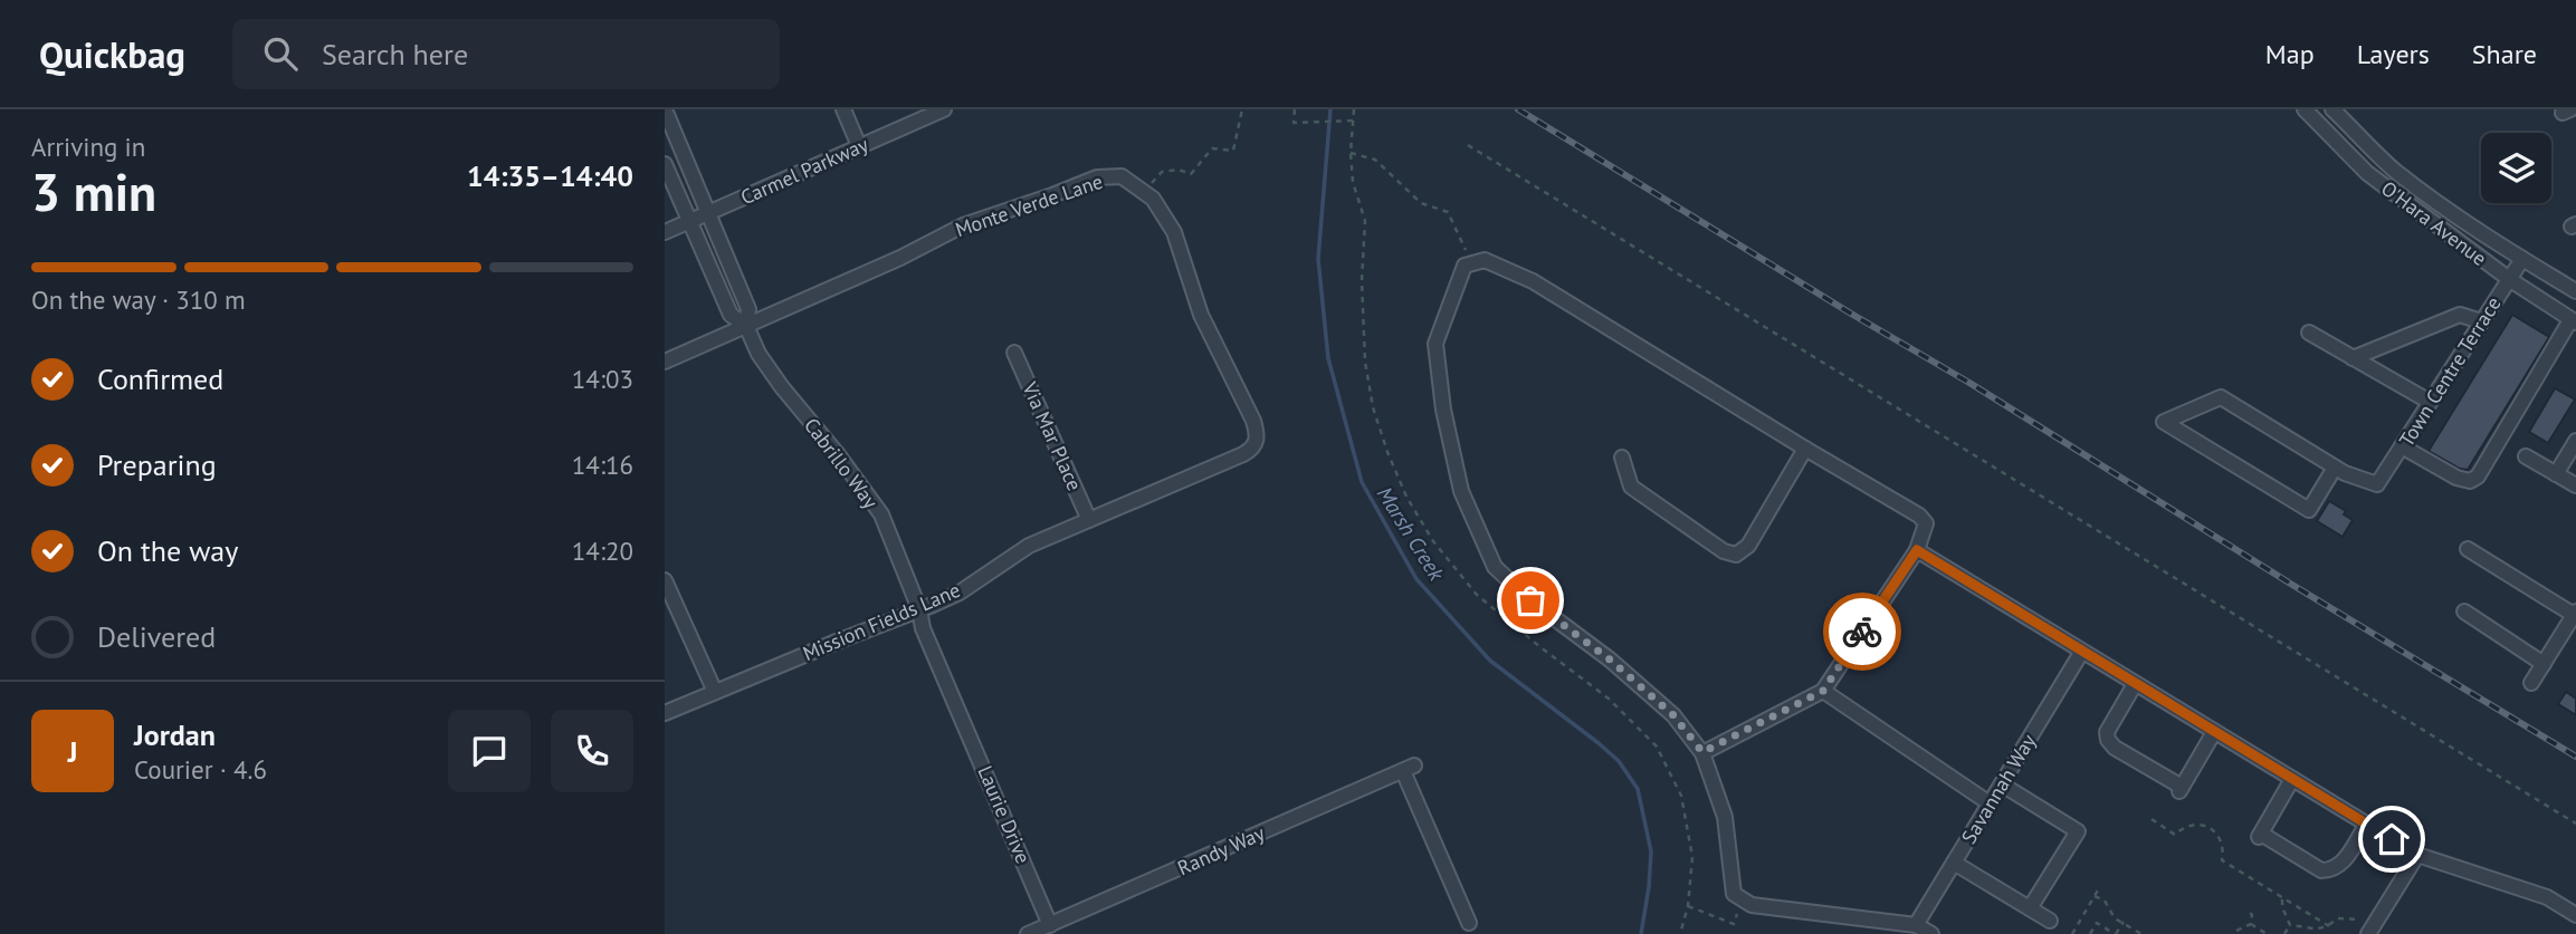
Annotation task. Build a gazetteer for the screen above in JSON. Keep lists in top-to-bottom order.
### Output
{
  "streets": {
    "street": [
      "Carmel Parkway",
      "Monte Verde Lane",
      "O'Hara Avenue",
      "Town Centre Terrace",
      "Via Mar Place",
      "Cabrillo Way",
      "Mission Fields Lane",
      "Savannah Way",
      "Laurie Drive",
      "Randy Way"
    ]
  },
  "crossings": [
    ["Carmel Parkway", "Cabrillo Way"],
    ["Monte Verde Lane", "Cabrillo Way"],
    ["Monte Verde Lane", "Mission Fields Lane"],
    ["O'Hara Avenue", "Town Centre Terrace"],
    ["Via Mar Place", "Mission Fields Lane"],
    ["Cabrillo Way", "Mission Fields Lane"],
    ["Cabrillo Way", "Laurie Drive"],
    ["Laurie Drive", "Randy Way"]
  ],
  "water": ["Marsh Creek"],
  "page": {
    "header": "Quickbag",
    "search": "Search here",
    "nav": ["Map", "Layers", "Share"],
    "heading": ["3 min", "Arriving in", "14:35–14:40"],
    "panel": ["Jordan", "Courier · 4.6"],
    "bar": "On the way · 310 m",
    "list": [
      ["Confirmed", "14:03"],
      ["Preparing", "14:16"],
      ["On the way", "14:20"],
      "Delivered"
    ],
    "round": "J"
  }
}
